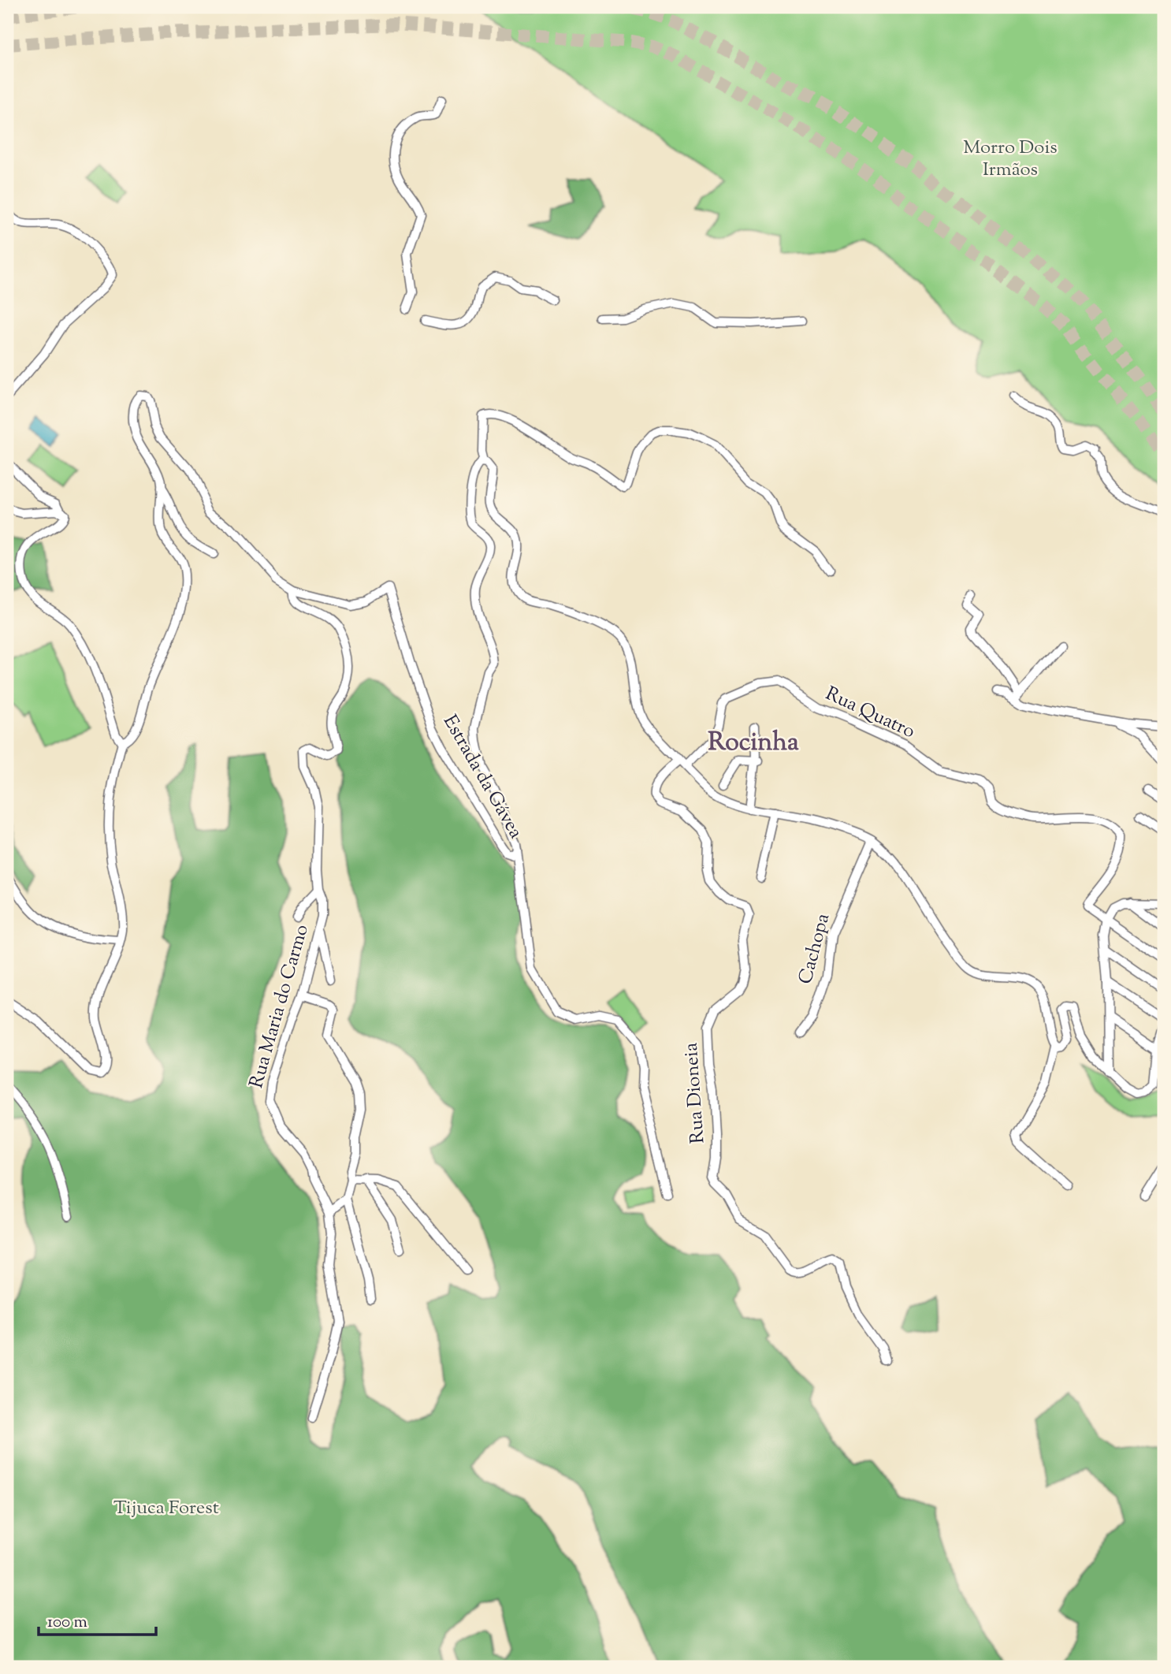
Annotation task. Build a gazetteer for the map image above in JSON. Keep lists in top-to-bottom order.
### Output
{
  "streets": {
    "street": [
      "Rua Quatro",
      "Estrada da Gávea",
      "Cachopa",
      "Rua Maria do Carmo",
      "Rua Dioneia"
    ]
  },
  "crossings": [
    ["Rua Quatro", "Rua Dioneia"],
    ["Estrada da Gávea", "Rua Maria do Carmo"]
  ],
  "districts": ["Rocinha"],
  "parks": ["Morro Dois Irmãos", "Tijuca Forest"],
  "scale_bar": "100 m"
}
